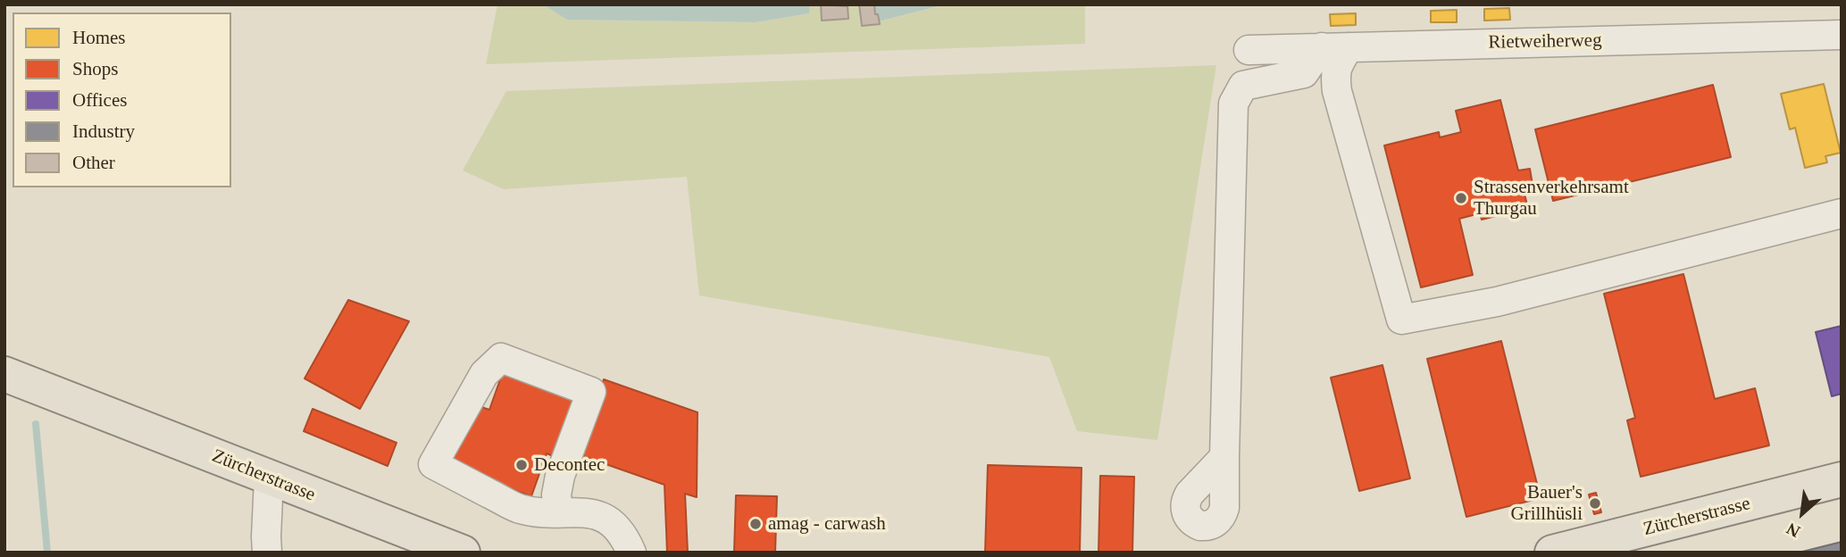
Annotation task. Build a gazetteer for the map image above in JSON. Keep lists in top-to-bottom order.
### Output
{
  "streets": {
    "main road": ["Zürcherstrasse"],
    "street": ["Rietweiherweg"]
  },
  "places": [
    "Strassenverkehrsamt Thurgau",
    "Decontec",
    "Bauer's Grillhüsli",
    "amag - carwash"
  ],
  "legend": [
    "Homes",
    "Shops",
    "Offices",
    "Industry",
    "Other"
  ],
  "north": "bottom left"
}
